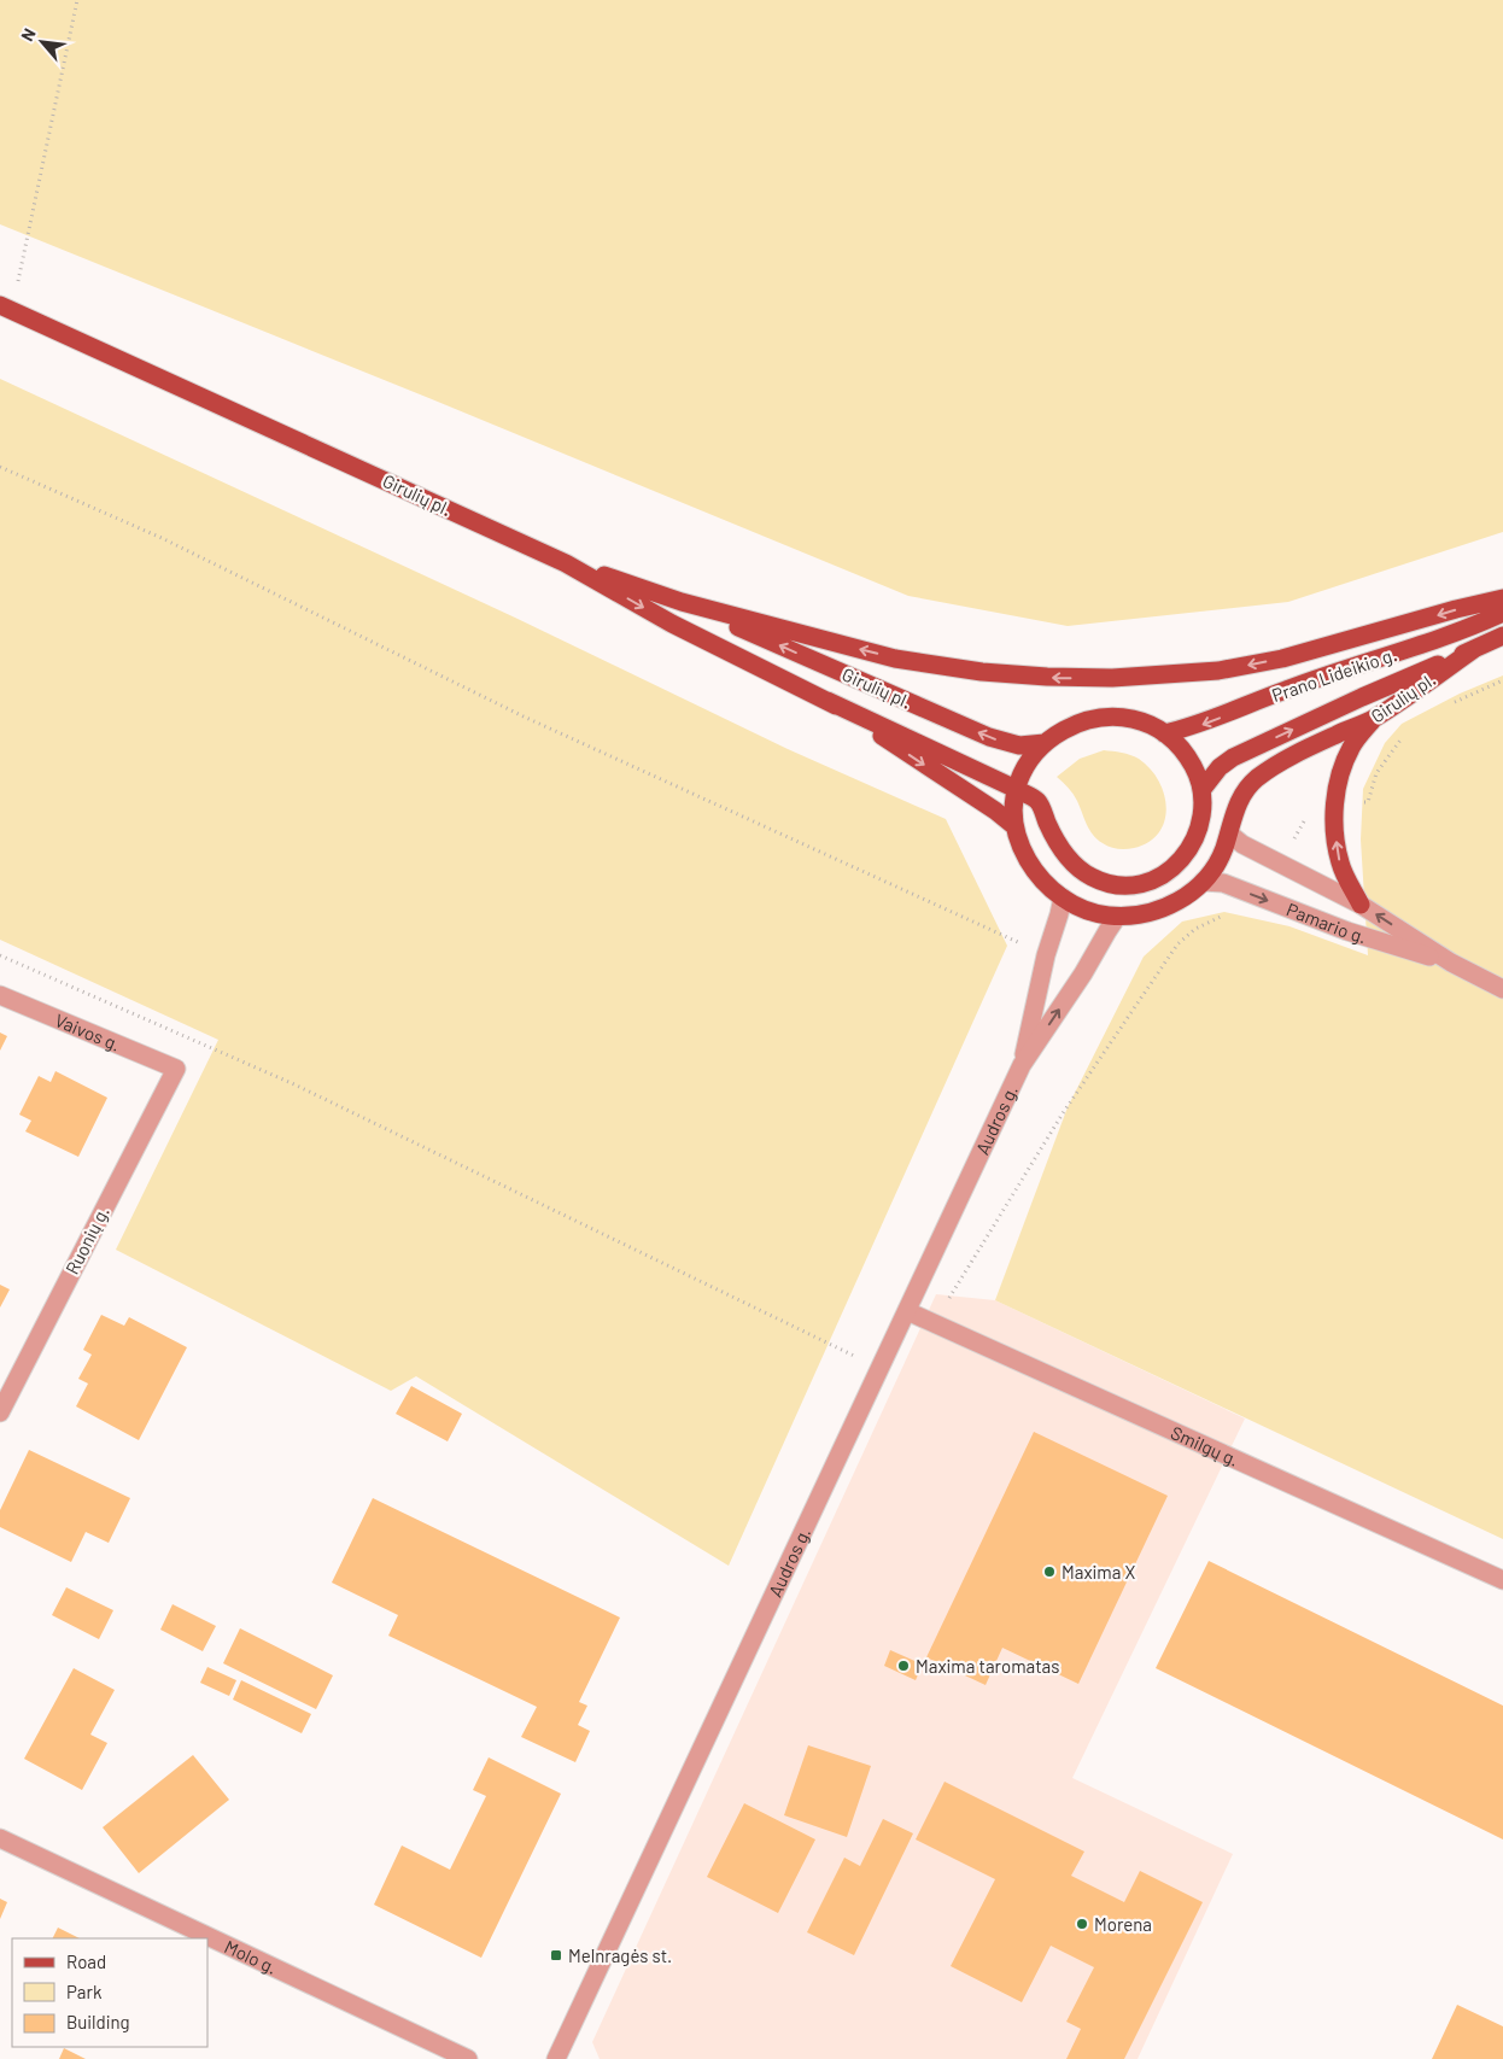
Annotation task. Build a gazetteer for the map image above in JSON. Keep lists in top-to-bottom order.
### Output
{
  "streets": {
    "main road": ["Girulių pl.", "Prano Lideikio g."],
    "street": [
      "Pamario g.",
      "Vaivos g.",
      "Audros g.",
      "Ruonių g.",
      "Smilgų g.",
      "Molo g."
    ]
  },
  "crossings": [
    ["Girulių pl.", "Prano Lideikio g."],
    ["Girulių pl.", "Pamario g."],
    ["Girulių pl.", "Audros g."],
    ["Vaivos g.", "Ruonių g."],
    ["Audros g.", "Smilgų g."]
  ],
  "places": {
    "other": ["Maxima X", "Maxima taromatas", "Morena"],
    "transit": ["Melnragės st."]
  },
  "legend": ["Road", "Park", "Building"],
  "north": "top left"
}
